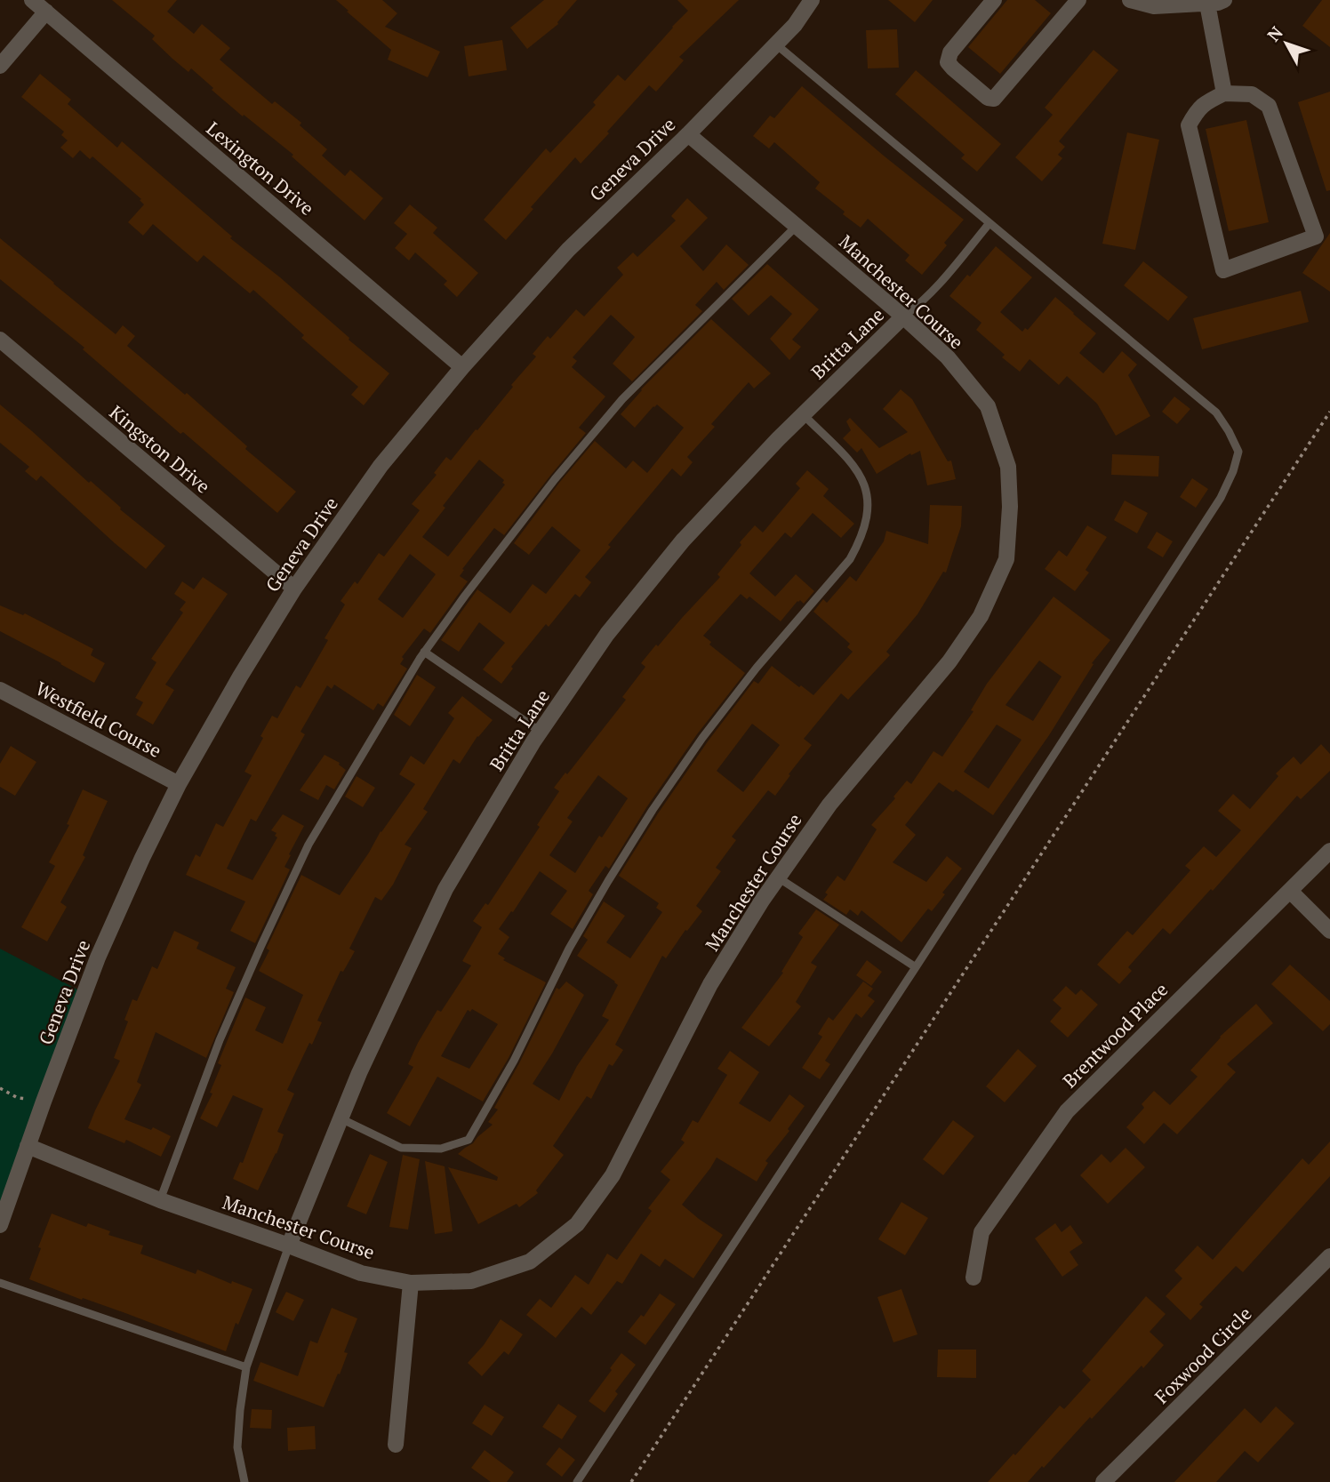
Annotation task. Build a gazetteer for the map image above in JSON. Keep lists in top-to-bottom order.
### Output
{
  "streets": {
    "street": [
      "Geneva Drive",
      "Lexington Drive",
      "Manchester Course",
      "Britta Lane",
      "Kingston Drive",
      "Westfield Course",
      "Brentwood Place",
      "Foxwood Circle"
    ]
  },
  "crossings": [
    ["Geneva Drive", "Lexington Drive"],
    ["Geneva Drive", "Manchester Course"],
    ["Geneva Drive", "Kingston Drive"],
    ["Geneva Drive", "Westfield Course"],
    ["Manchester Course", "Britta Lane"]
  ],
  "north": "top left"
}
